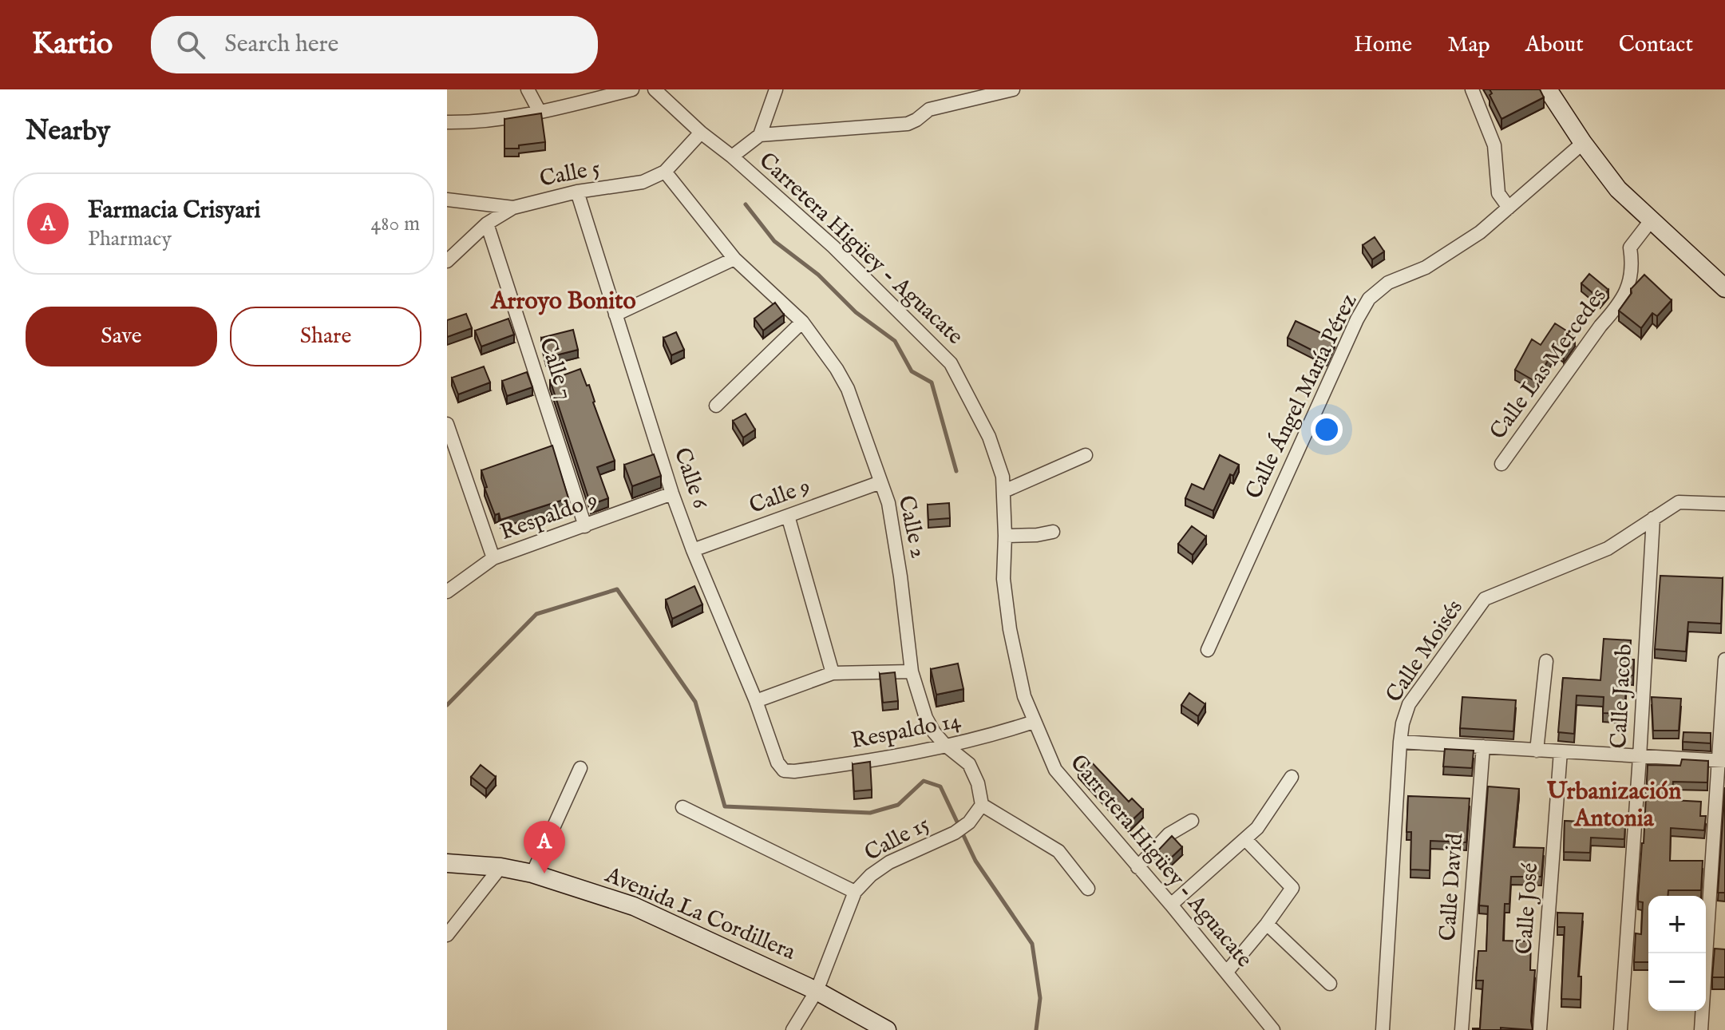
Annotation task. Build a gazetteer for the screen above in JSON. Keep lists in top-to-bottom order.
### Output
{
  "streets": {
    "main road": ["Avenida La Cordillera"],
    "street": [
      "Calle 5",
      "Carretera Higüey - Aguacate",
      "Calle Las Mercedes",
      "Calle 7",
      "Calle Ángel María Pérez",
      "Calle 6",
      "Calle 9",
      "Respaldo 9",
      "Calle 2",
      "Calle Moisés",
      "Calle Jacob",
      "Respaldo 14",
      "Calle 15",
      "Calle David",
      "Calle José"
    ]
  },
  "crossings": [
    ["Calle 5", "Carretera Higüey - Aguacate"],
    ["Calle 5", "Calle 7"],
    ["Calle 5", "Calle 6"],
    ["Calle 5", "Calle 2"],
    ["Carretera Higüey - Aguacate", "Respaldo 14"],
    ["Calle 7", "Respaldo 9"],
    ["Calle 6", "Calle 9"],
    ["Calle 6", "Respaldo 9"],
    ["Calle 6", "Respaldo 14"],
    ["Calle 9", "Calle 2"],
    ["Calle 2", "Respaldo 14"],
    ["Calle 2", "Calle 15"],
    ["Calle Moisés", "Calle Jacob"],
    ["Calle 15", "Avenida La Cordillera"]
  ],
  "districts": ["Arroyo Bonito", "Urbanización Antonia"],
  "page": {
    "header": "Kartio",
    "search": "Search here",
    "nav": [
      "Home",
      "Map",
      "About",
      "Contact"
    ],
    "heading": "Nearby",
    "list": [
      {
        "mark": "A",
        "name": "Farmacia Crisyari",
        "note": "Pharmacy",
        "value": "480 m"
      }
    ],
    "buttons": ["Save", "Share"],
    "pins": "A",
    "map_buttons": ["+", "−"]
  }
}
